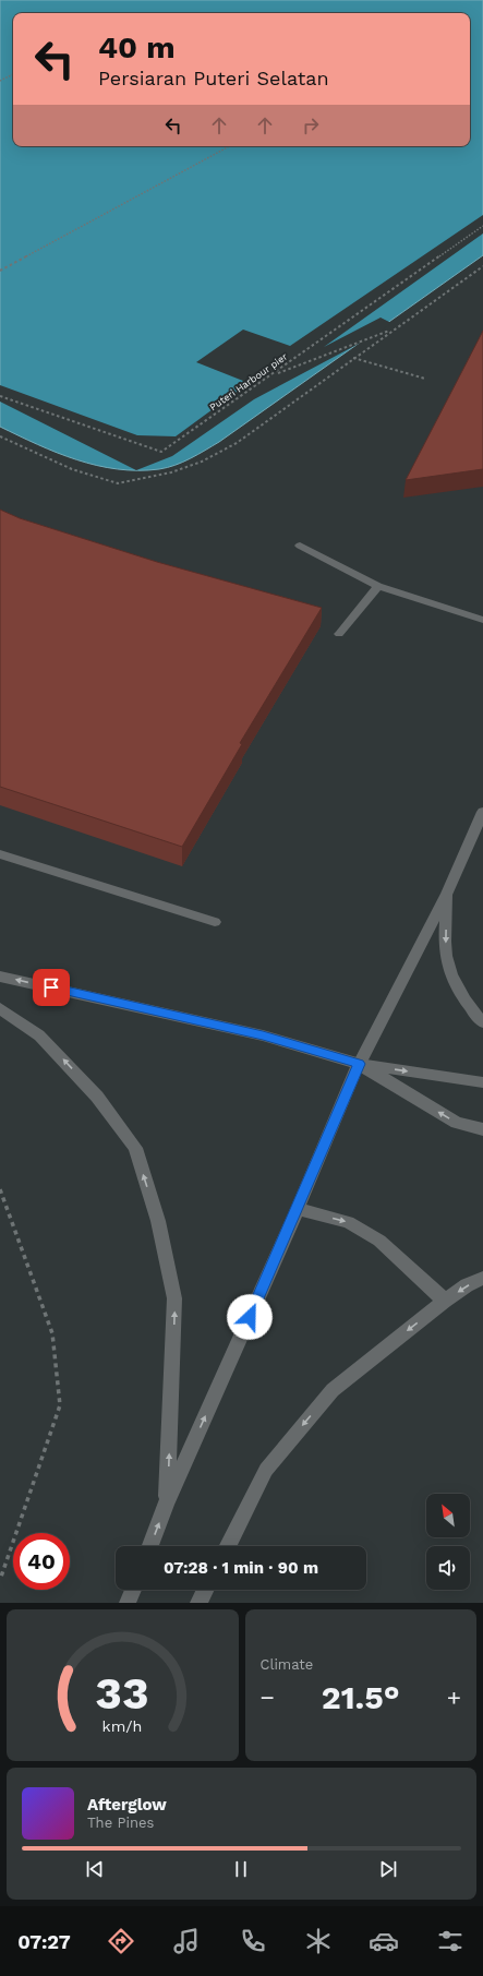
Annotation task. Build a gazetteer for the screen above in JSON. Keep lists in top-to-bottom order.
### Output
{
  "streets": {
    "path": ["Puteri Harbour pier"]
  },
  "north": "top left",
  "page": {
    "turn": ["40 m", "Persiaran Puteri Selatan"],
    "limit": "40",
    "trip": "07:28 · 1 min · 90 m",
    "tile": "Climate",
    "heat": ["−", "21.5°", "+"],
    "song": ["Afterglow", "The Pines"],
    "tabs": "07:27",
    "gauge": ["33", "km/h"]
  }
}
